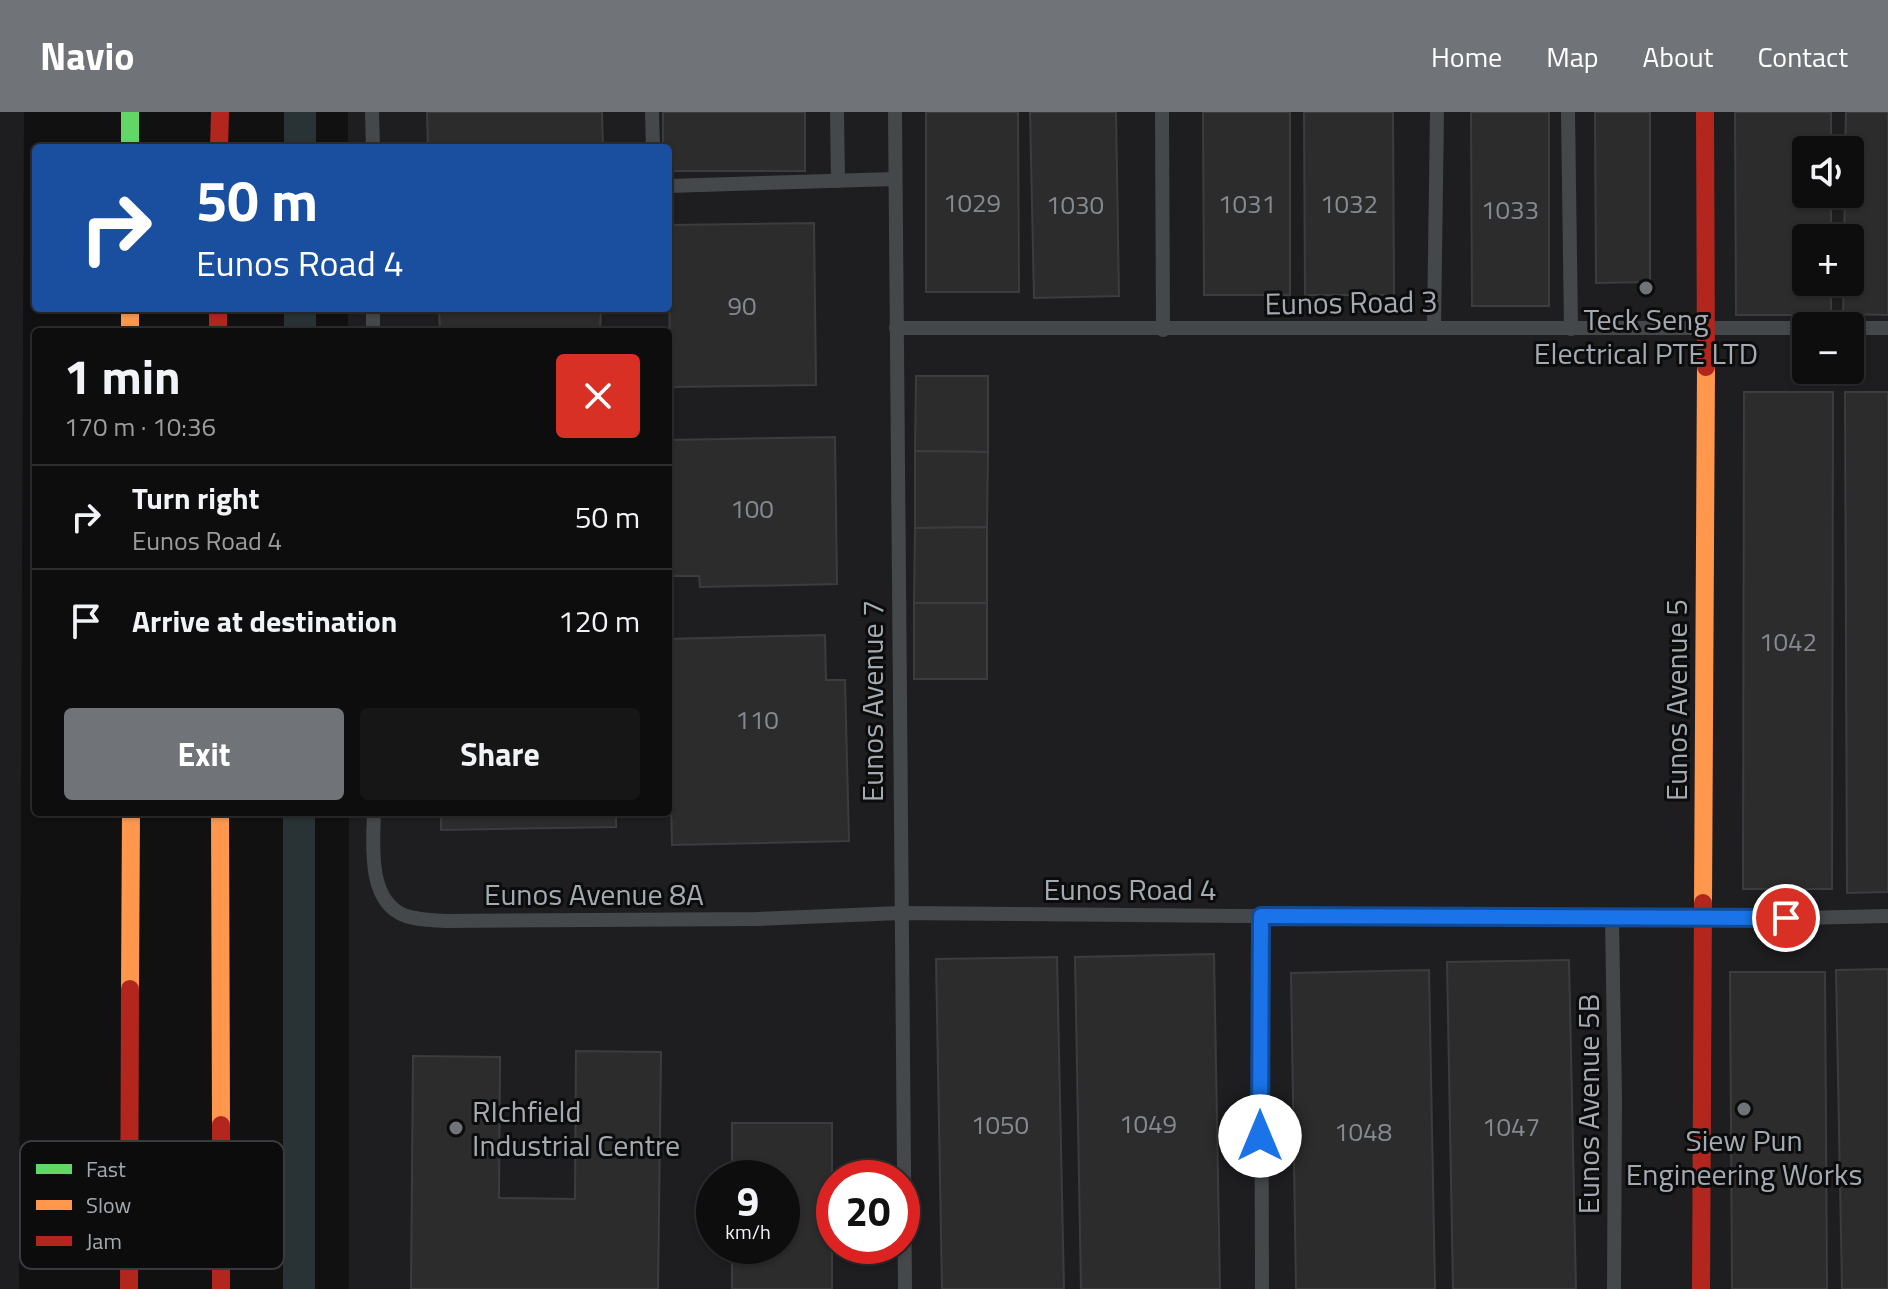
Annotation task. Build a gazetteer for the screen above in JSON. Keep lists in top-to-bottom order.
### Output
{
  "streets": {
    "main road": ["Eunos Avenue 5"],
    "lane": [
      "Eunos Road 3",
      "Eunos Avenue 7",
      "Eunos Road 4",
      "Eunos Avenue 8A",
      "Eunos Avenue 5B"
    ]
  },
  "crossings": [
    ["Eunos Road 3", "Eunos Avenue 5"],
    ["Eunos Road 3", "Eunos Avenue 7"],
    ["Eunos Avenue 5", "Eunos Road 4"],
    ["Eunos Avenue 7", "Eunos Road 4"],
    ["Eunos Avenue 7", "Eunos Avenue 8A"],
    ["Eunos Road 4", "Eunos Avenue 8A"],
    ["Eunos Road 4", "Eunos Avenue 5B"]
  ],
  "places": ["Teck Seng Electrical PTE LTD", "Siew Pun Engineering Works", "RIchfield Industrial Centre"],
  "house_numbers": [
    "1029",
    "1031",
    "1032",
    "1030",
    "1033",
    "90",
    "100",
    "1042",
    "110",
    "1049",
    "1050",
    "1047",
    "1048"
  ],
  "legend": ["Fast", "Slow", "Jam"],
  "page": {
    "header": "Navio",
    "nav": [
      "Home",
      "Map",
      "About",
      "Contact"
    ],
    "map_buttons": ["+", "−"],
    "turn": ["50 m", "Eunos Road 4"],
    "heading": ["1 min", "170 m · 10:36"],
    "list": [
      {
        "name": "Turn right",
        "note": "Eunos Road 4",
        "value": "50 m"
      },
      {
        "name": "Arrive at destination",
        "value": "120 m"
      }
    ],
    "buttons": ["Exit", "Share"],
    "speed": "9 km/h",
    "limit": "20"
  }
}
